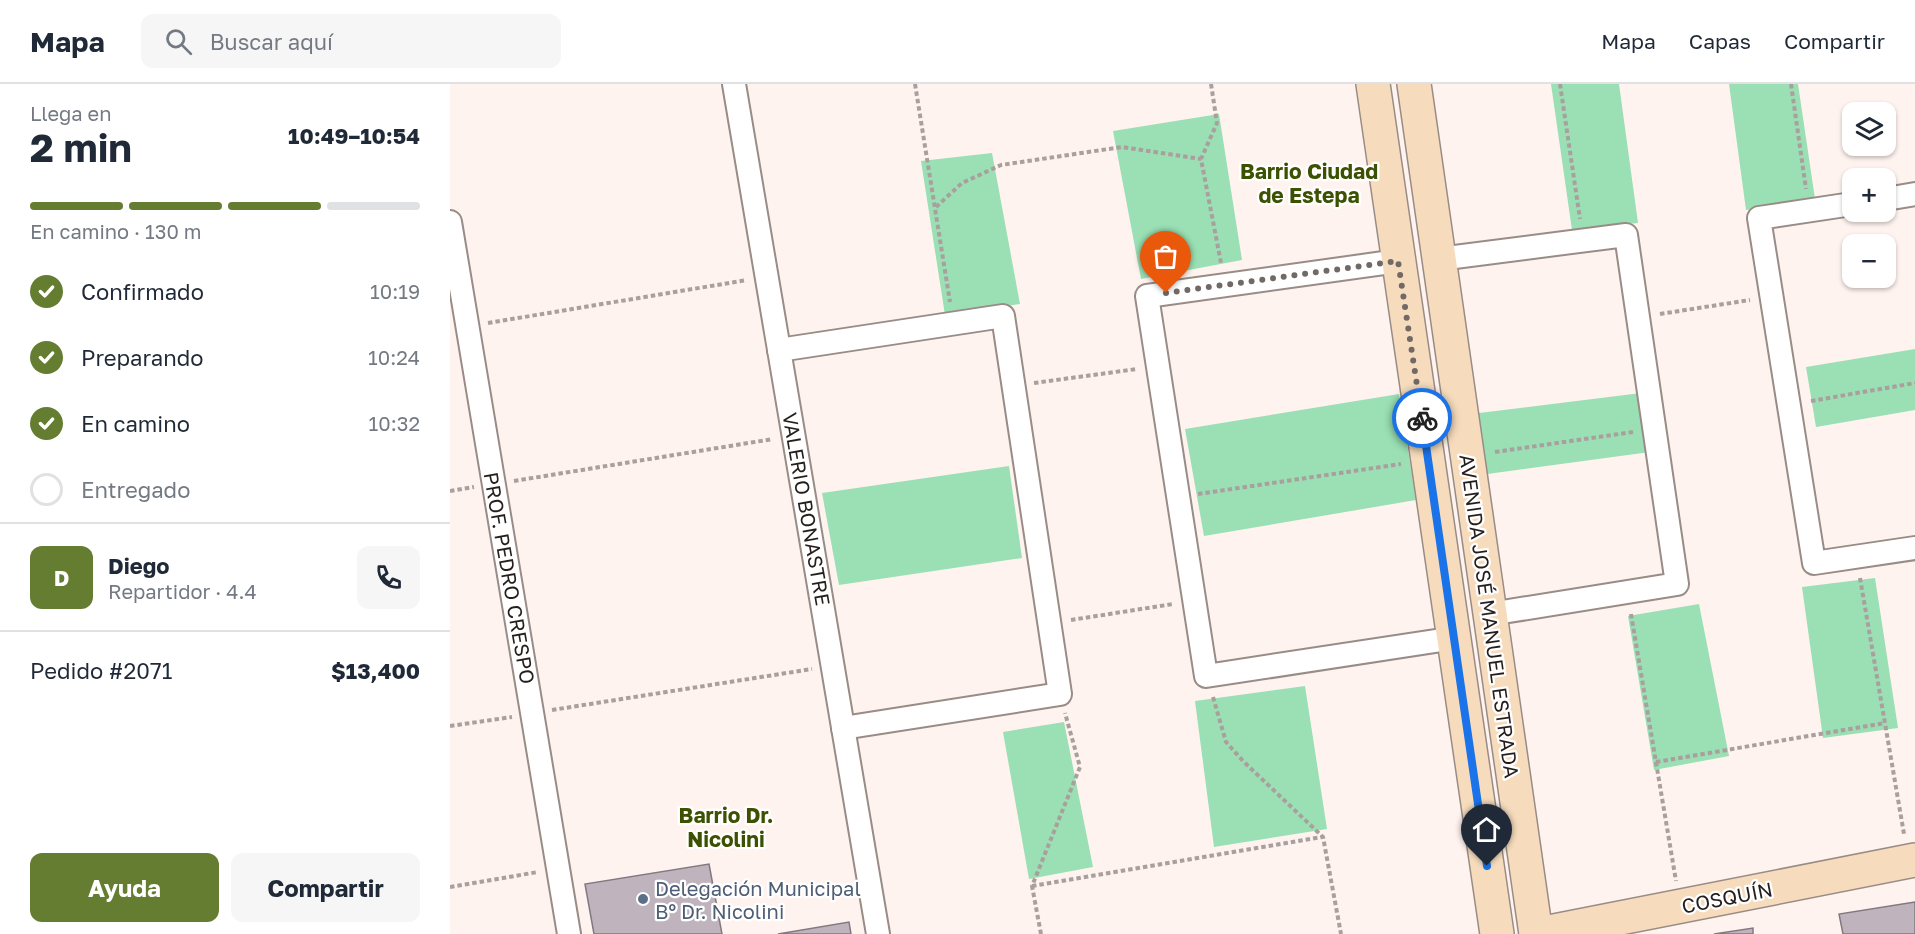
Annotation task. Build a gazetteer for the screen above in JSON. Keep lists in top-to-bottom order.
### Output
{
  "streets": {
    "main road": ["AVENIDA JOSÉ MANUEL ESTRADA", "COSQUÍN"],
    "street": ["VALERIO BONASTRE", "PROF. PEDRO CRESPO"]
  },
  "crossings": [
    ["AVENIDA JOSÉ MANUEL ESTRADA", "COSQUÍN"]
  ],
  "districts": ["Barrio Ciudad de Estepa", "Barrio Dr. Nicolini"],
  "places": ["Delegación Municipal Bº Dr. Nicolini"],
  "page": {
    "header": "Mapa",
    "search": "Buscar aquí",
    "nav": ["Mapa", "Capas", "Compartir"],
    "heading": ["2 min", "Llega en", "10:49–10:54"],
    "panel": [
      "Diego",
      "Repartidor · 4.4",
      "Pedido #2071",
      "$13,400"
    ],
    "map_buttons": ["+", "−"],
    "bar": "En camino · 130 m",
    "list": [
      ["Confirmado", "10:19"],
      ["Preparando", "10:24"],
      ["En camino", "10:32"],
      "Entregado"
    ],
    "round": "D",
    "buttons": ["Ayuda", "Compartir"]
  }
}
